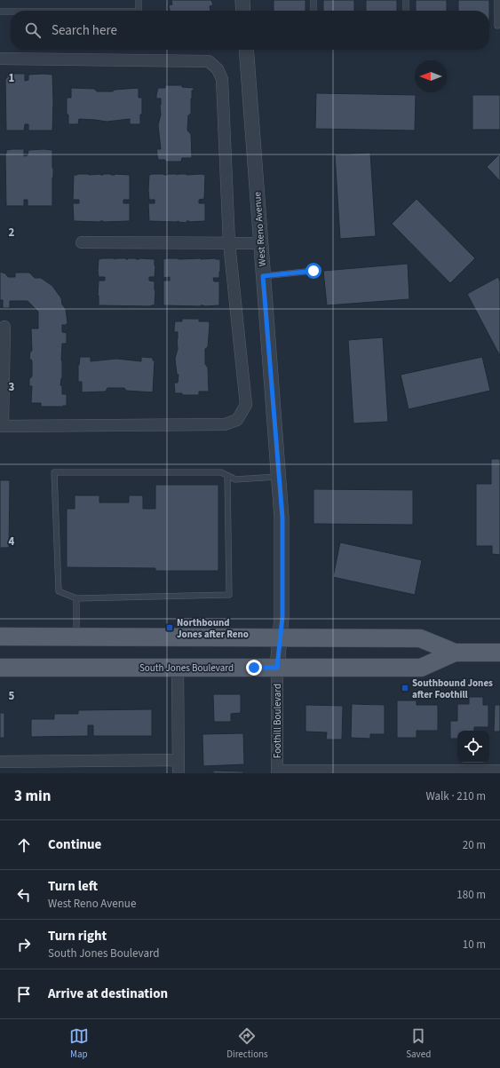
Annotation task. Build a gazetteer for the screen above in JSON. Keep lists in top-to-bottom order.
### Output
{
  "streets": {
    "main road": ["South Jones Boulevard"],
    "street": ["West Reno Avenue", "Foothill Boulevard"]
  },
  "crossings": [
    ["West Reno Avenue", "South Jones Boulevard"],
    ["West Reno Avenue", "Foothill Boulevard"],
    ["South Jones Boulevard", "Foothill Boulevard"]
  ],
  "places": {
    "transit": ["Northbound Jones after Reno", "Southbound Jones after Foothill"]
  },
  "north": "left",
  "page": {
    "search": "Search here",
    "heading": ["3 min", "Walk · 210 m"],
    "list": [
      ["Continue", "20 m"],
      ["Turn left", "West Reno Avenue", "180 m"],
      ["Turn right", "South Jones Boulevard", "10 m"],
      "Arrive at destination"
    ],
    "nav": ["Map", "Directions", "Saved"]
  },
  "grid": {
    "rows": [
      "1",
      "2",
      "3",
      "4",
      "5"
    ]
  }
}
